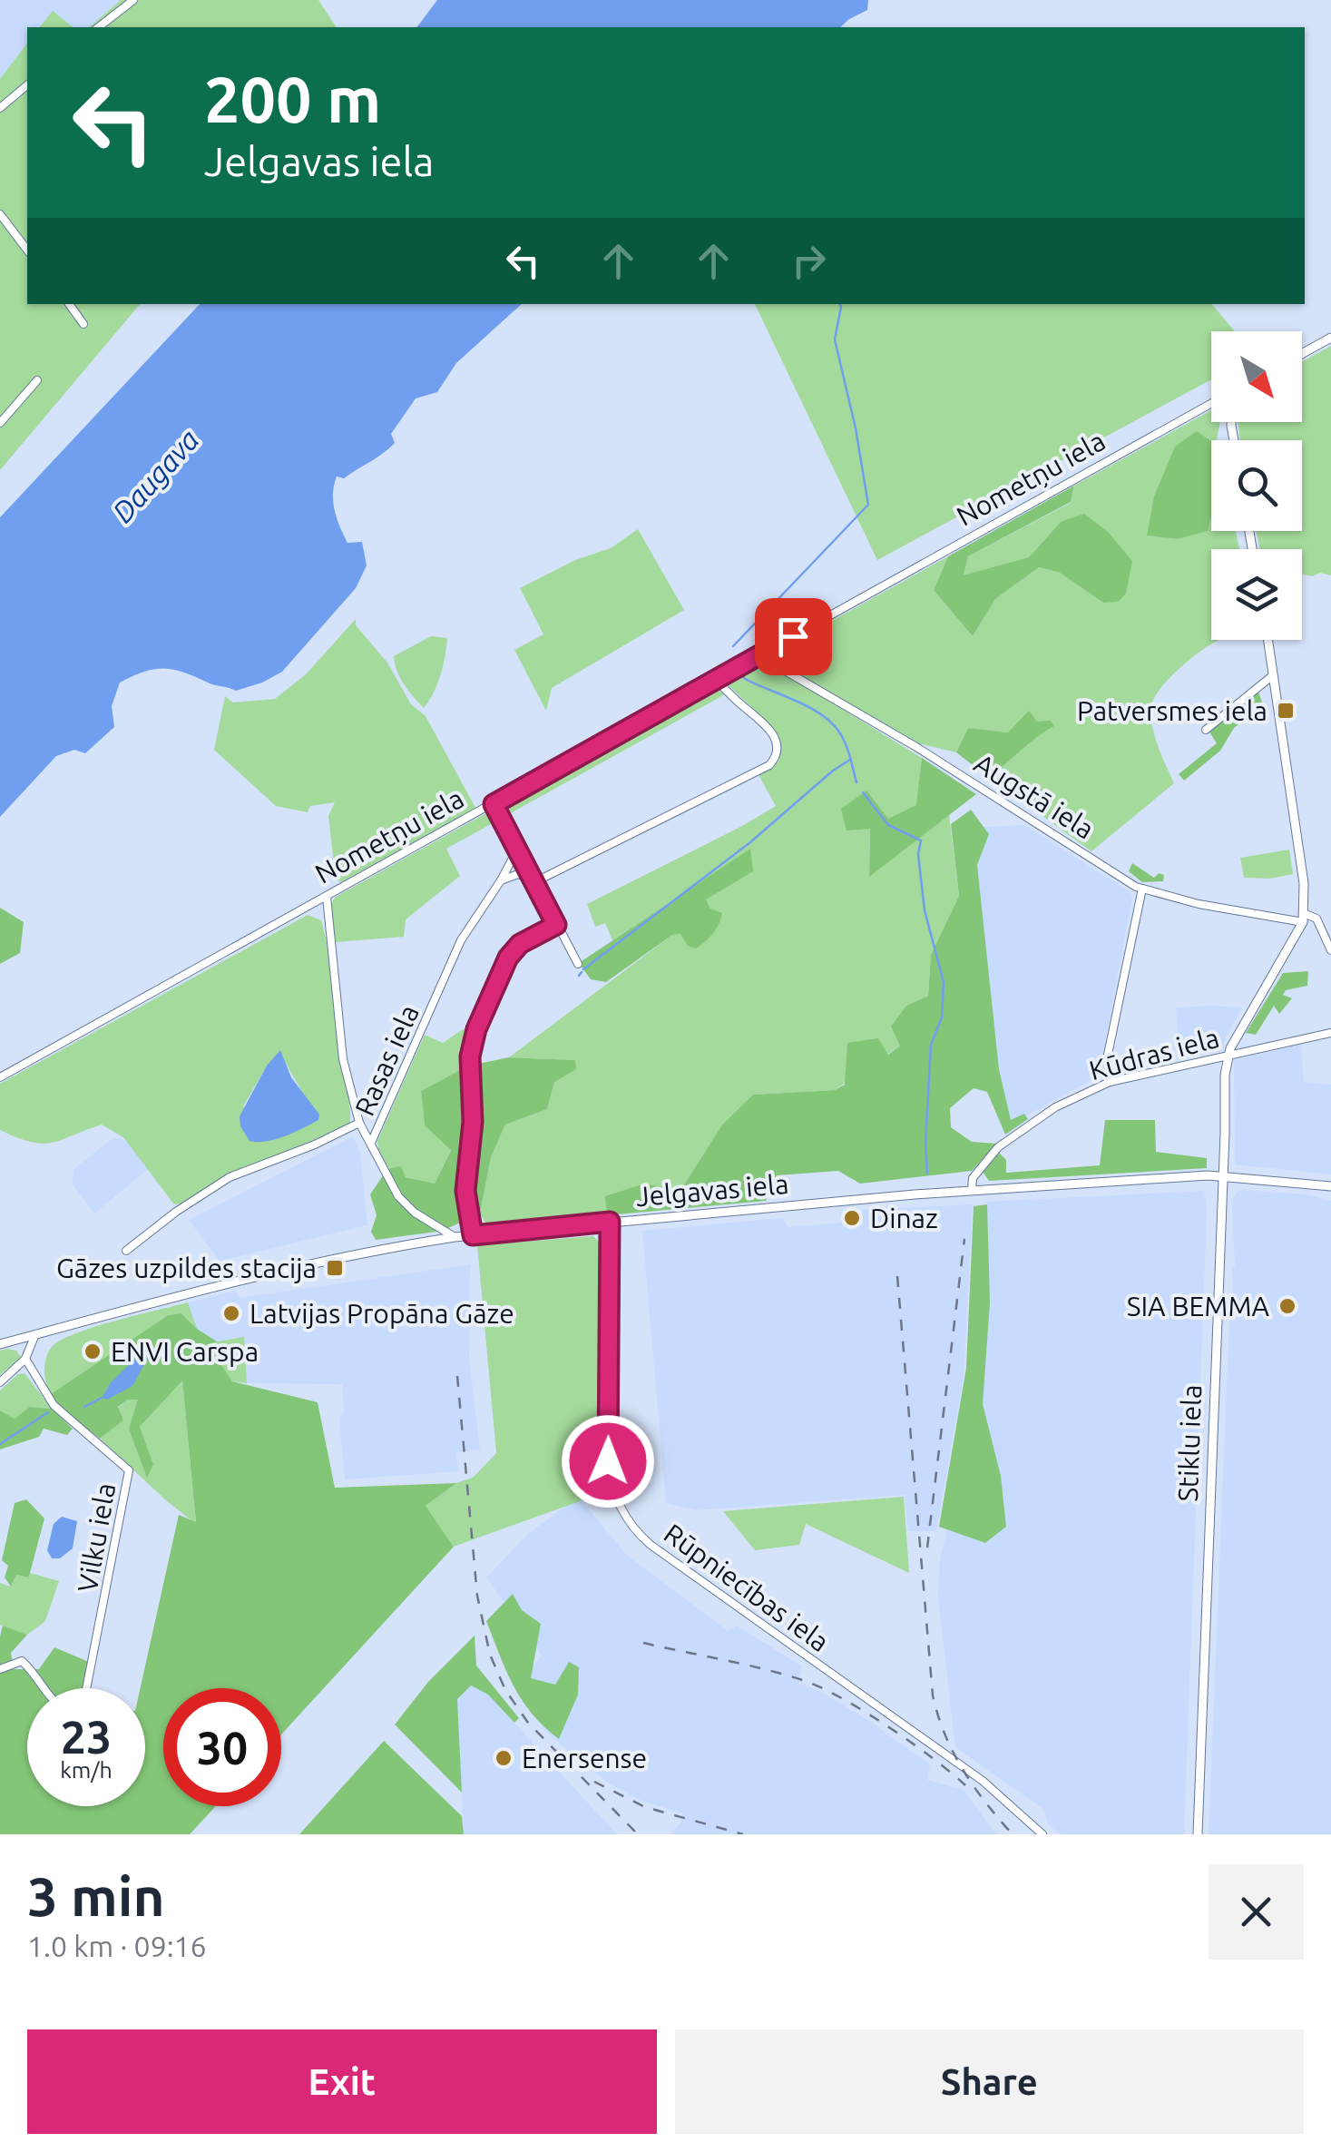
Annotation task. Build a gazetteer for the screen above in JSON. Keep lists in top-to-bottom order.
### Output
{
  "streets": {
    "street": [
      "Nometņu iela",
      "Augstā iela",
      "Kūdras iela",
      "Rasas iela",
      "Jelgavas iela",
      "Stiklu iela",
      "Vilku iela",
      "Rūpniecības iela"
    ]
  },
  "crossings": [
    ["Nometņu iela", "Augstā iela"],
    ["Kūdras iela", "Jelgavas iela"],
    ["Kūdras iela", "Stiklu iela"],
    ["Rasas iela", "Jelgavas iela"],
    ["Jelgavas iela", "Stiklu iela"],
    ["Jelgavas iela", "Rūpniecības iela"]
  ],
  "water": ["Daugava"],
  "places": {
    "transit": ["Patversmes iela", "Gāzes uzpildes stacija"],
    "other": [
      "Dinaz",
      "SIA BEMMA",
      "Latvijas Propāna Gāze",
      "ENVI Carspa",
      "Enersense"
    ]
  },
  "north": "bottom right",
  "page": {
    "turn": ["200 m", "Jelgavas iela"],
    "speed": "23 km/h",
    "limit": "30",
    "heading": ["3 min", "1.0 km · 09:16"],
    "buttons": ["Exit", "Share"]
  }
}
